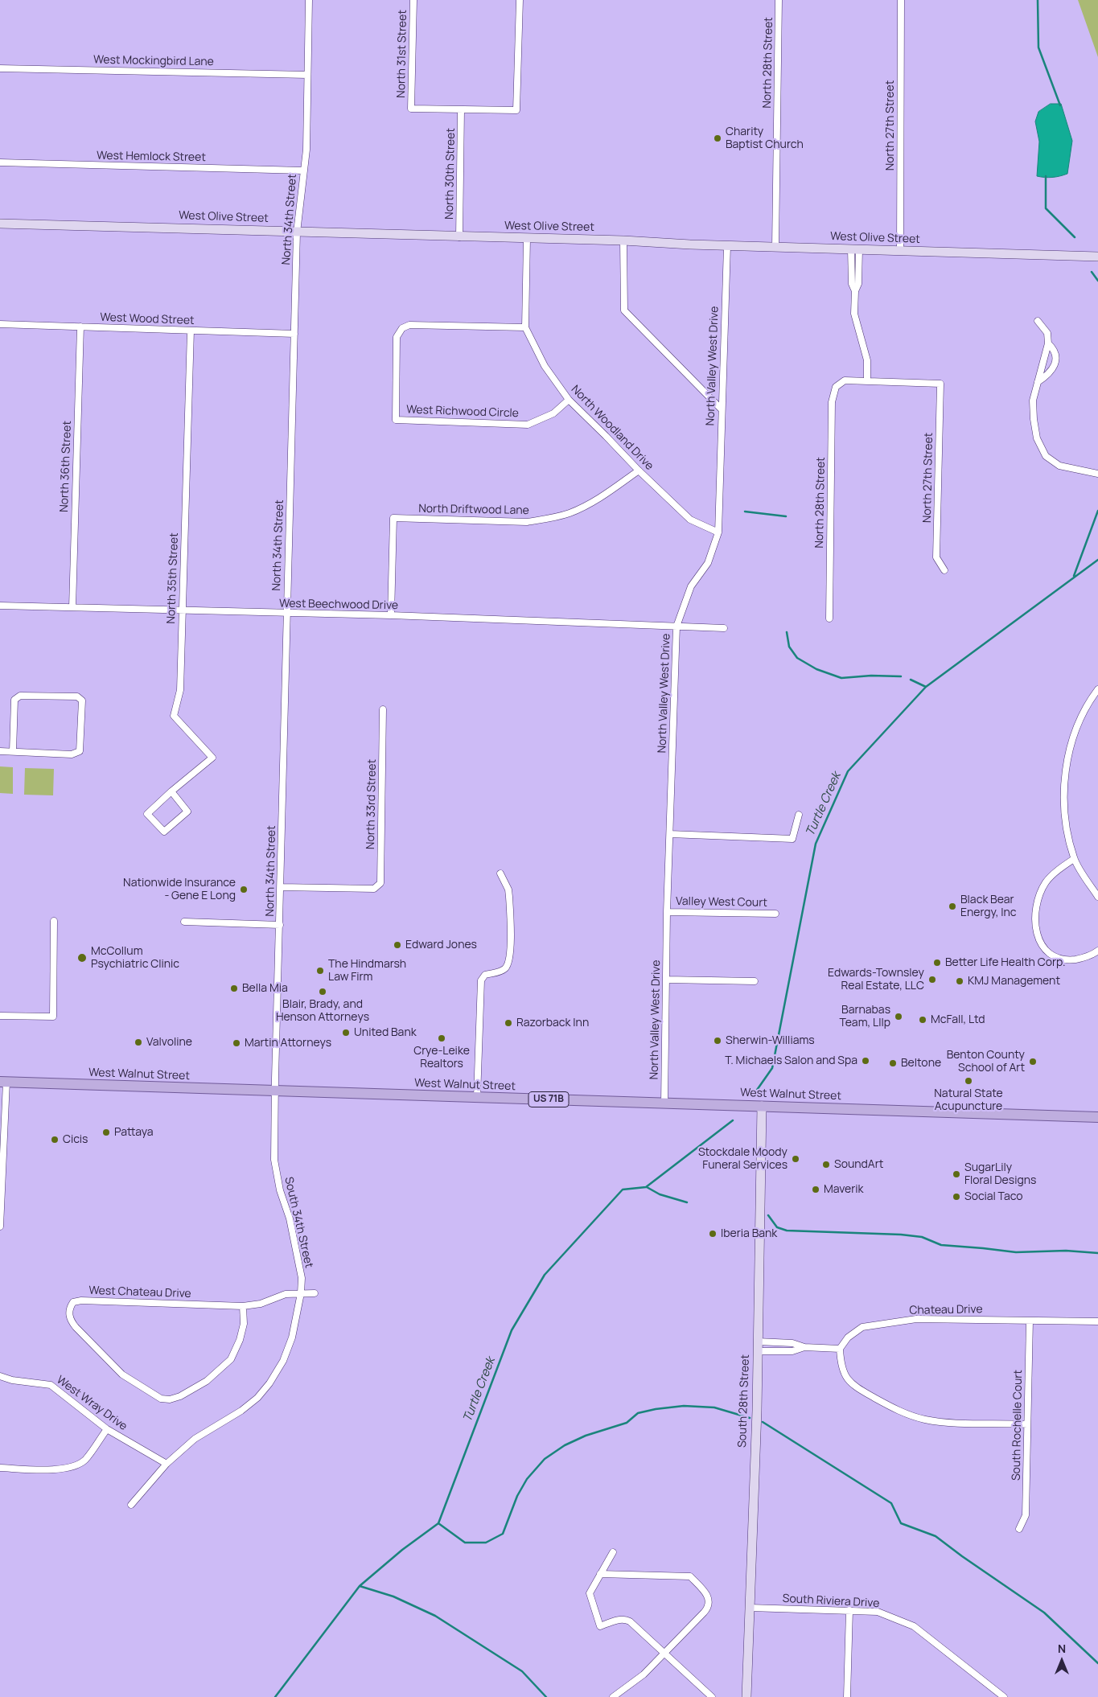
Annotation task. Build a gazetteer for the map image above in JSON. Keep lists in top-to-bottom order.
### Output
{
  "streets": {
    "main road": [
      "West Olive Street",
      "West Walnut Street",
      "US 71B",
      "South 28th Street"
    ],
    "street": [
      "North 31st Street",
      "West Mockingbird Lane",
      "North 28th Street",
      "North 27th Street",
      "West Hemlock Street",
      "North 30th Street",
      "North 34th Street",
      "West Wood Street",
      "North Valley West Drive",
      "West Richwood Circle",
      "North Woodland Drive",
      "North 36th Street",
      "North Driftwood Lane",
      "North 35th Street",
      "West Beechwood Drive",
      "North 33rd Street",
      "Valley West Court",
      "South 34th Street",
      "West Chateau Drive",
      "Chateau Drive",
      "West Wray Drive",
      "South Rochelle Court",
      "South Riviera Drive"
    ]
  },
  "crossings": [
    ["North 31st Street", "North 30th Street"],
    ["West Mockingbird Lane", "North 34th Street"],
    ["North 28th Street", "North 27th Street"],
    ["North 28th Street", "West Olive Street"],
    ["North 27th Street", "West Olive Street"],
    ["West Hemlock Street", "North 34th Street"],
    ["North 30th Street", "West Olive Street"],
    ["West Olive Street", "North 34th Street"],
    ["West Olive Street", "North Valley West Drive"],
    ["West Olive Street", "North Woodland Drive"],
    ["North 34th Street", "West Wood Street"],
    ["North 34th Street", "West Beechwood Drive"],
    ["North 34th Street", "North 33rd Street"],
    ["North 34th Street", "West Walnut Street"],
    ["North 34th Street", "South 34th Street"],
    ["West Wood Street", "North 36th Street"],
    ["West Wood Street", "North 35th Street"],
    ["North Valley West Drive", "North Woodland Drive"],
    ["North Valley West Drive", "West Beechwood Drive"],
    ["North Valley West Drive", "Valley West Court"],
    ["North Valley West Drive", "West Walnut Street"],
    ["West Richwood Circle", "North Woodland Drive"],
    ["North Woodland Drive", "North Driftwood Lane"],
    ["North 36th Street", "West Beechwood Drive"],
    ["North Driftwood Lane", "West Beechwood Drive"],
    ["North 35th Street", "West Beechwood Drive"],
    ["West Walnut Street", "South 34th Street"],
    ["West Walnut Street", "South 28th Street"],
    ["South 34th Street", "West Chateau Drive"],
    ["South 34th Street", "West Wray Drive"],
    ["Chateau Drive", "South Rochelle Court"],
    ["South 28th Street", "South Riviera Drive"]
  ],
  "water": ["Turtle Creek"],
  "places": [
    "Charity Baptist Church",
    "Nationwide Insurance - Gene E Long",
    "Black Bear Energy, Inc",
    "Edward Jones",
    "McCollum Psychiatric Clinic",
    "Better Life Health Corp.",
    "The Hindmarsh Law Firm",
    "Edwards-Townsley Real Estate, LLC",
    "KMJ Management",
    "Bella Mia",
    "Blair, Brady, and Henson Attorneys",
    "Barnabas Team, Lllp",
    "McFall, Ltd",
    "Razorback Inn",
    "United Bank",
    "Crye-Leike Realtors",
    "Sherwin-Williams",
    "Valvoline",
    "Martin Attorneys",
    "T. Michaels Salon and Spa",
    "Benton County School of Art",
    "Beltone",
    "Natural State Acupuncture",
    "Pattaya",
    "Cicis",
    "Stockdale Moody Funeral Services",
    "SoundArt",
    "SugarLily Floral Designs",
    "Maverik",
    "Social Taco",
    "Iberia Bank"
  ],
  "north": "top"
}
